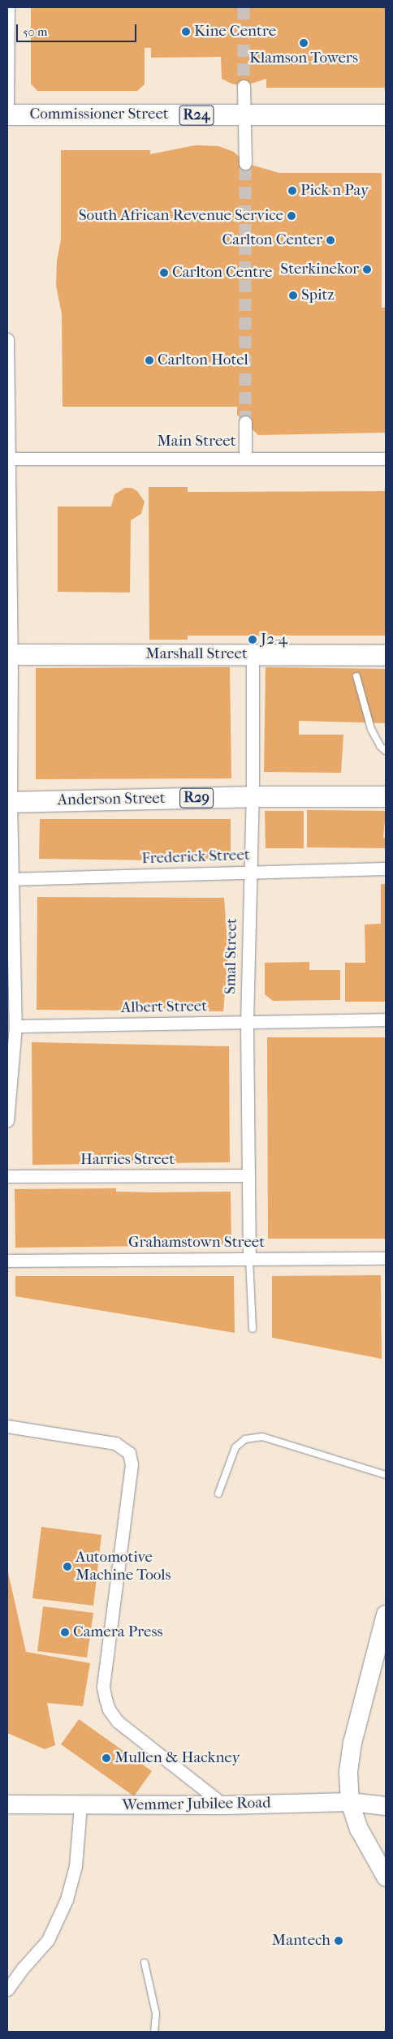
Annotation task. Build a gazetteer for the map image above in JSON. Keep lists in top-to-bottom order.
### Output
{
  "streets": {
    "main road": [
      "Commissioner Street",
      "R24",
      "Marshall Street",
      "R29",
      "Anderson Street"
    ],
    "street": [
      "Main Street",
      "Frederick Street",
      "Smal Street",
      "Albert Street",
      "Harries Street",
      "Grahamstown Street",
      "Wemmer Jubilee Road"
    ]
  },
  "crossings": [
    ["Marshall Street", "Smal Street"],
    ["Anderson Street", "Smal Street"],
    ["Frederick Street", "Smal Street"],
    ["Smal Street", "Albert Street"],
    ["Smal Street", "Harries Street"],
    ["Smal Street", "Grahamstown Street"]
  ],
  "places": [
    "Kine Centre",
    "Klamson Towers",
    "Pick n Pay",
    "South African Revenue Service",
    "Carlton Center",
    "Sterkinekor",
    "Carlton Centre",
    "Spitz",
    "Carlton Hotel",
    "J2-4",
    "Automotive Machine Tools",
    "Camera Press",
    "Mullen & Hackney",
    "Mantech"
  ],
  "scale_bar": "50 m"
}
